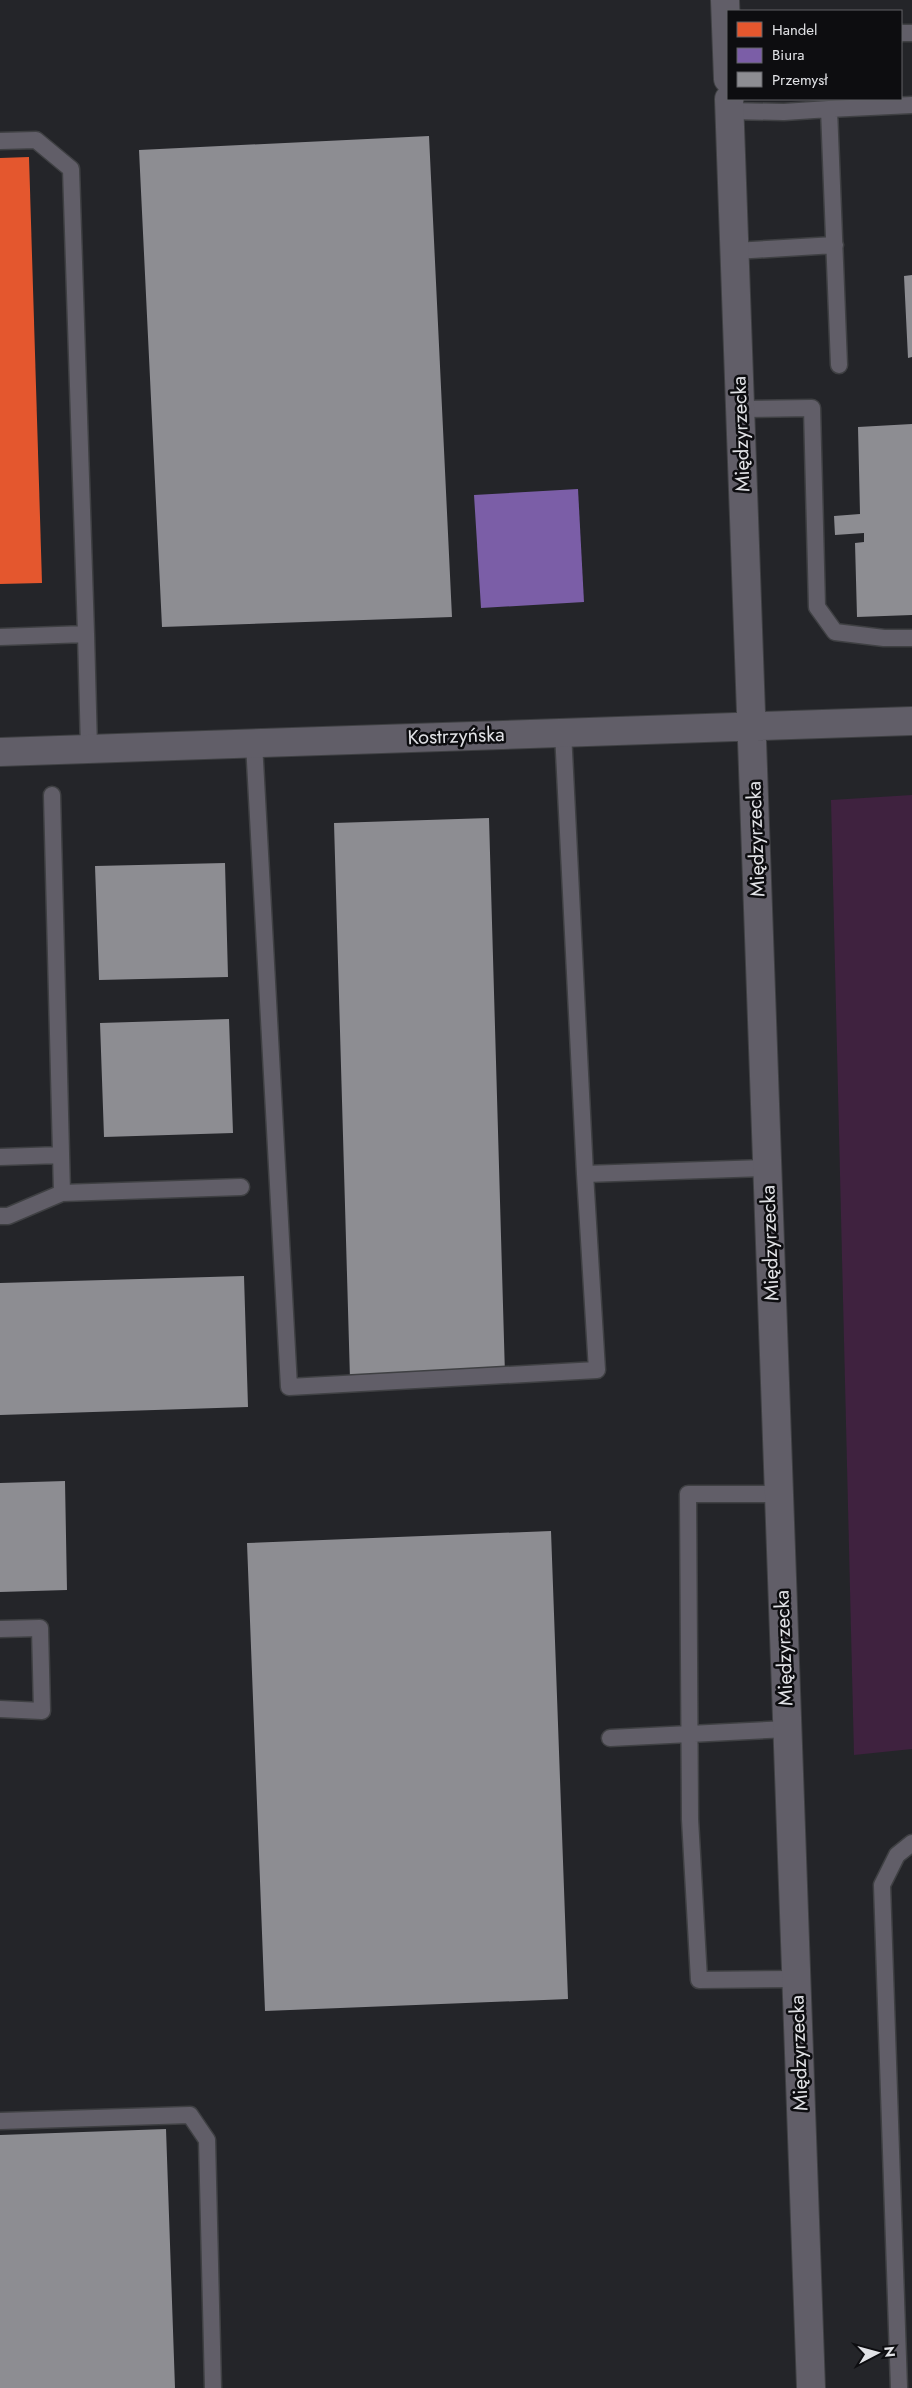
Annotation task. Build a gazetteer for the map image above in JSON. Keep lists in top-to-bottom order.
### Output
{
  "streets": {
    "street": ["Międzyrzecka", "Kostrzyńska"]
  },
  "crossings": [
    ["Międzyrzecka", "Kostrzyńska"]
  ],
  "legend": ["Handel", "Biura", "Przemysł"],
  "north": "right"
}
